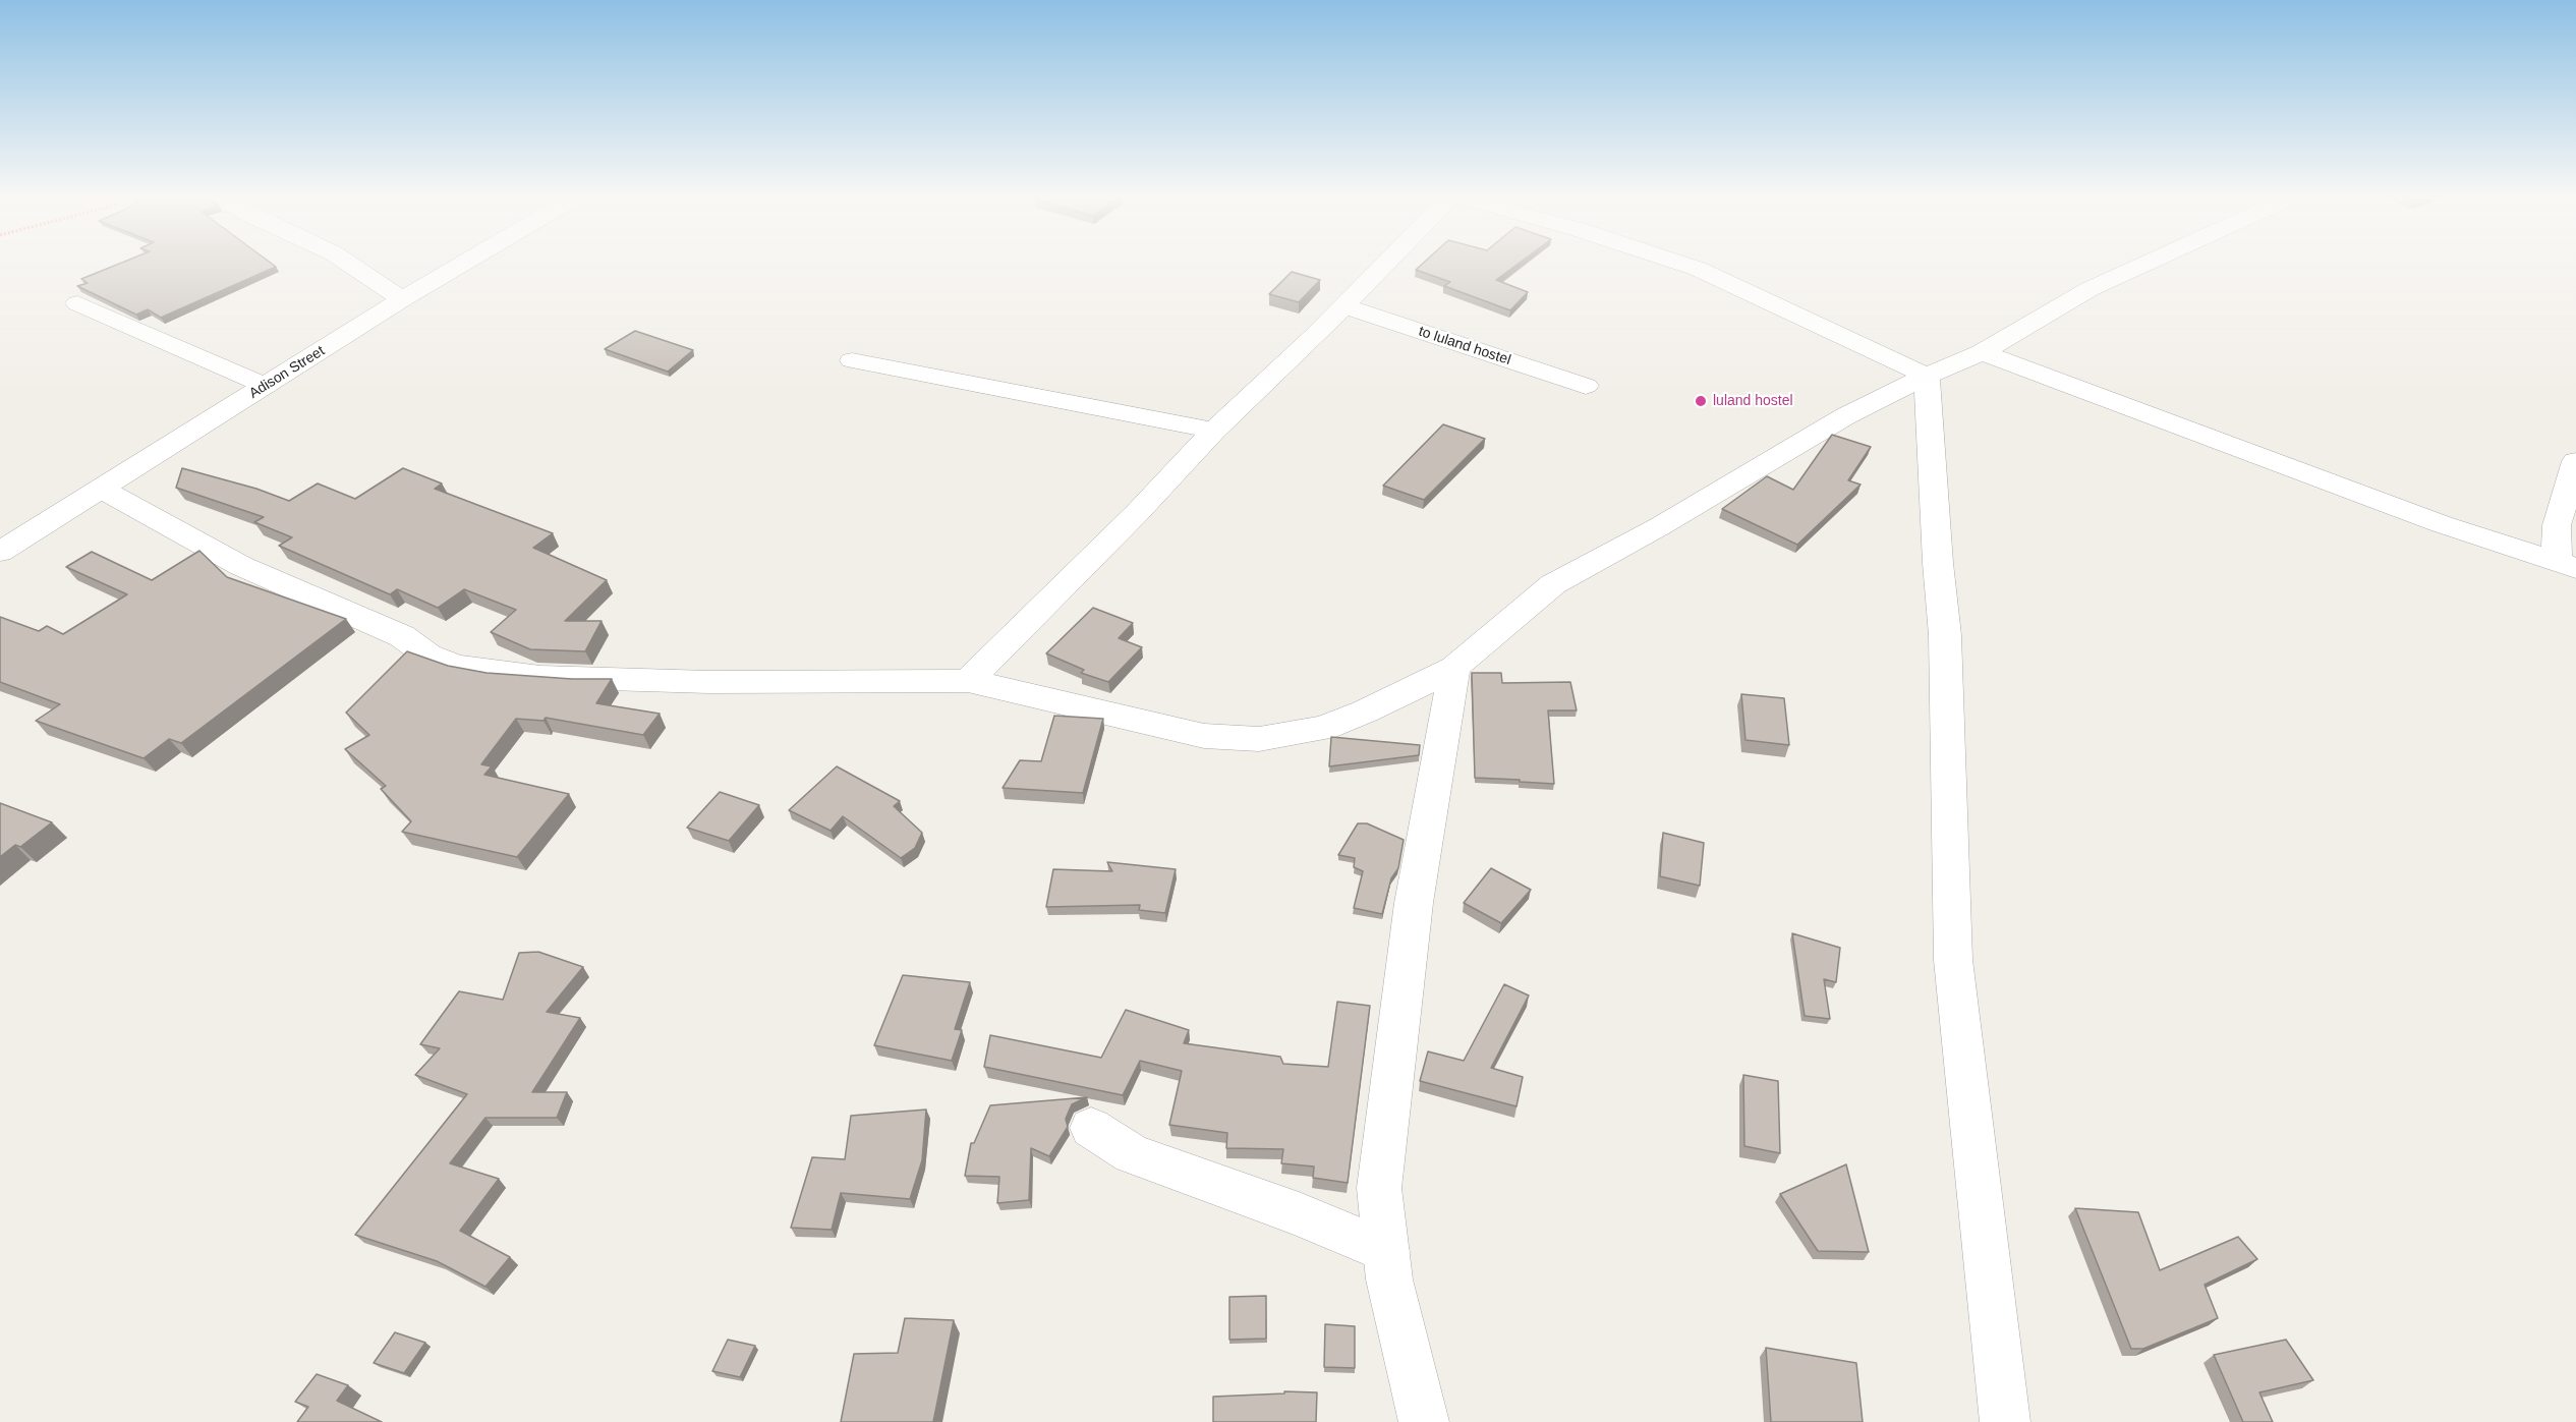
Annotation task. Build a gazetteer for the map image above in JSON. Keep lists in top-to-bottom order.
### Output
{
  "streets": {
    "street": ["to luland hostel", "Adison Street"]
  },
  "places": ["luland hostel"]
}
